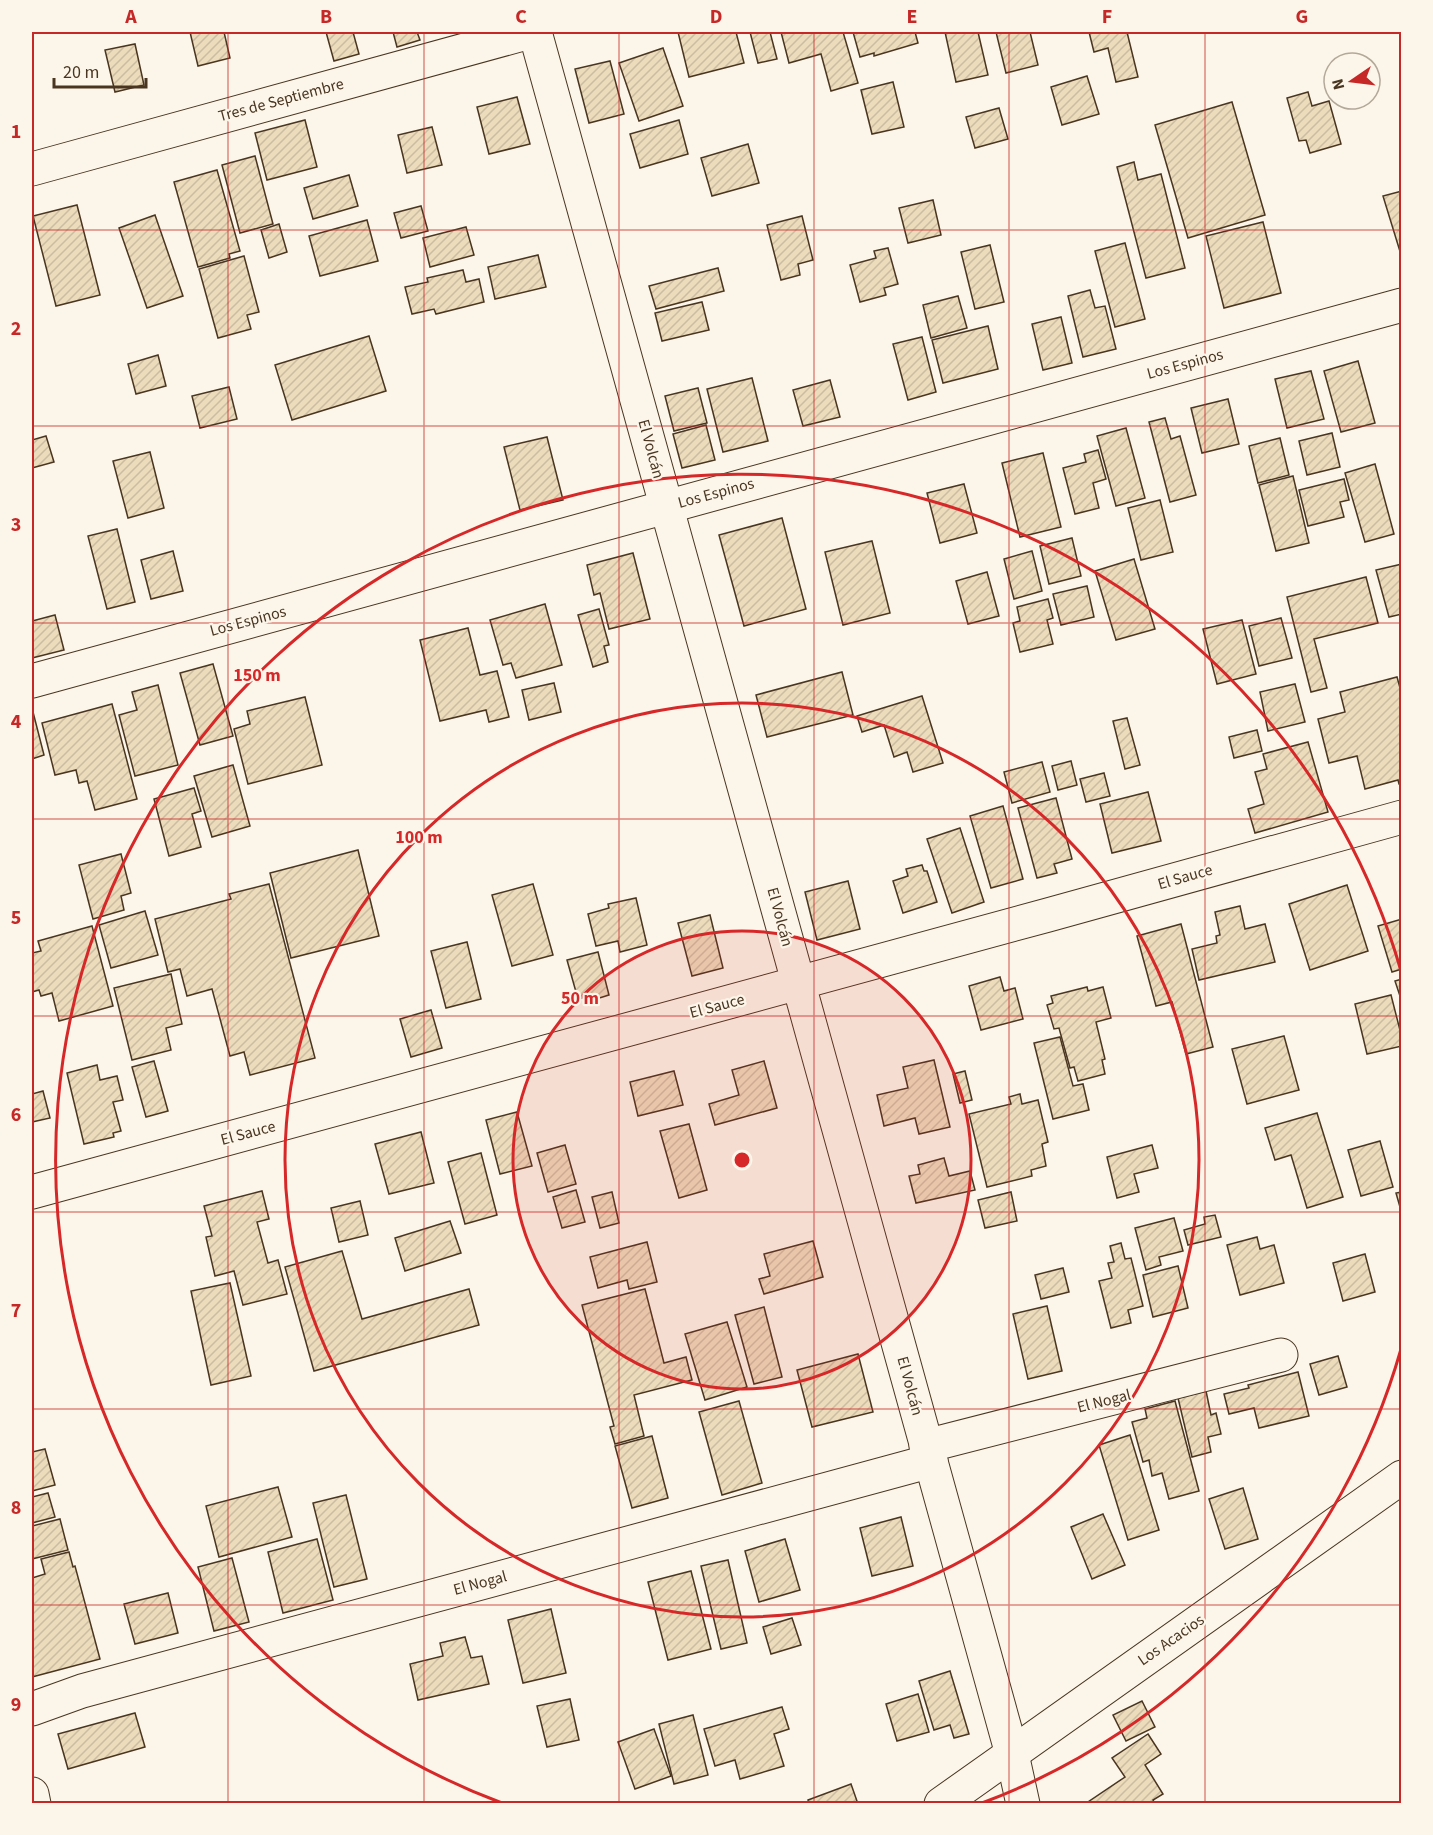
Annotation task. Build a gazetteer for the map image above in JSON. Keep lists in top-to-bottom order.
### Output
{
  "streets": {
    "street": [
      "Tres de Septiembre",
      "Los Espinos",
      "El Volcán",
      "El Sauce",
      "El Nogal",
      "Los Acacios"
    ]
  },
  "crossings": [
    ["Los Espinos", "El Volcán"],
    ["El Volcán", "El Sauce"],
    ["El Volcán", "El Nogal"],
    ["El Volcán", "Los Acacios"]
  ],
  "scale_bar": "20 m",
  "north": "left",
  "grid": {
    "columns": [
      "A",
      "B",
      "C",
      "D",
      "E",
      "F",
      "G"
    ],
    "rows": [
      "1",
      "2",
      "3",
      "4",
      "5",
      "6",
      "7",
      "8",
      "9"
    ]
  },
  "rings": ["150 m", "100 m", "50 m"]
}
